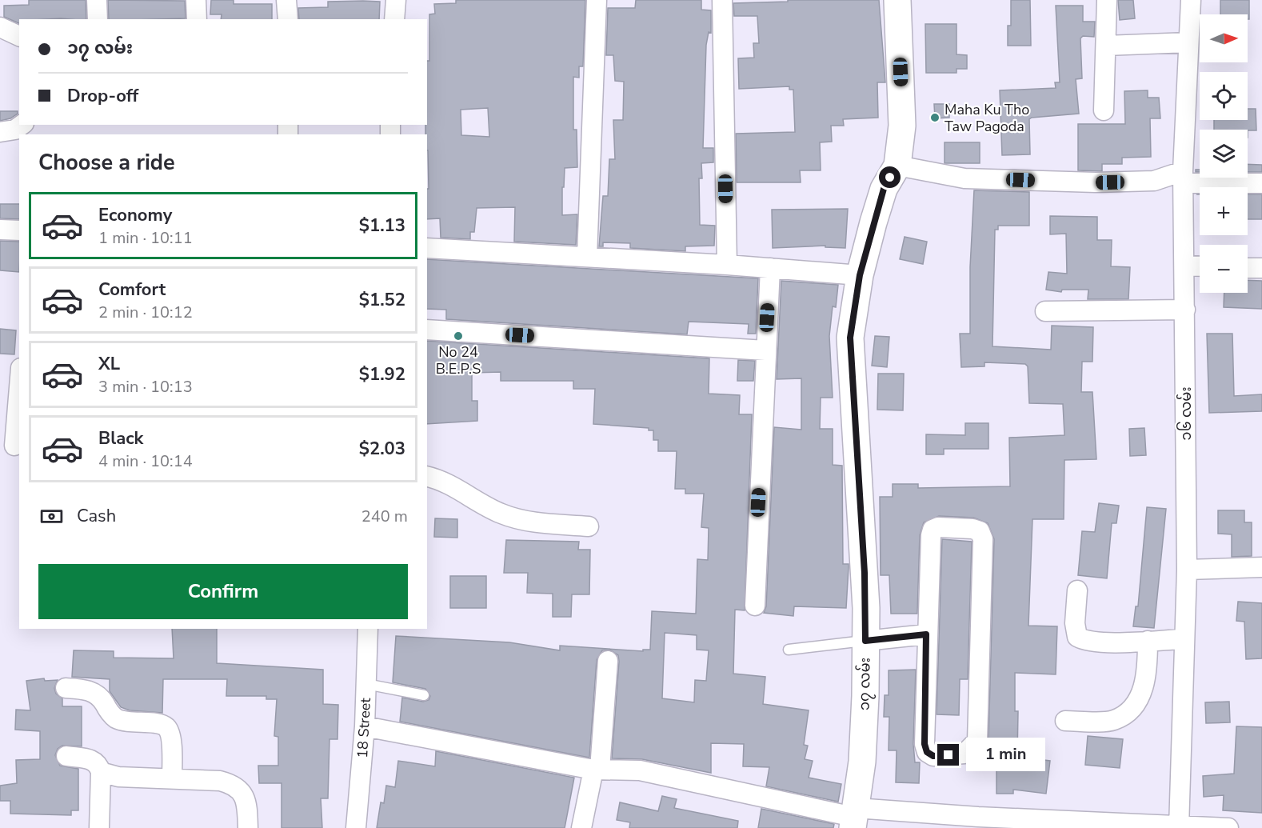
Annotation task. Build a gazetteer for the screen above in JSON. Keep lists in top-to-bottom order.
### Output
{
  "streets": {
    "street": ["၁၆ လမ်း", "၁၇ လမ်း", "18 Street"]
  },
  "places": ["Maha Ku Tho Taw Pagoda", "No 24 B.E.P.S"],
  "north": "right",
  "page": {
    "map_buttons": ["+", "−"],
    "banner": ["၁၇ လမ်း", "Drop-off"],
    "heading": "Choose a ride",
    "list": [
      {
        "name": "Economy",
        "note": "1 min · 10:11",
        "value": "$1.13"
      },
      {
        "name": "Comfort",
        "note": "2 min · 10:12",
        "value": "$1.52"
      },
      {
        "name": "XL",
        "note": "3 min · 10:13",
        "value": "$1.92"
      },
      {
        "name": "Black",
        "note": "4 min · 10:14",
        "value": "$2.03"
      }
    ],
    "pay": ["Cash", "240 m"],
    "buttons": "Confirm",
    "bubble": "1 min"
  }
}
